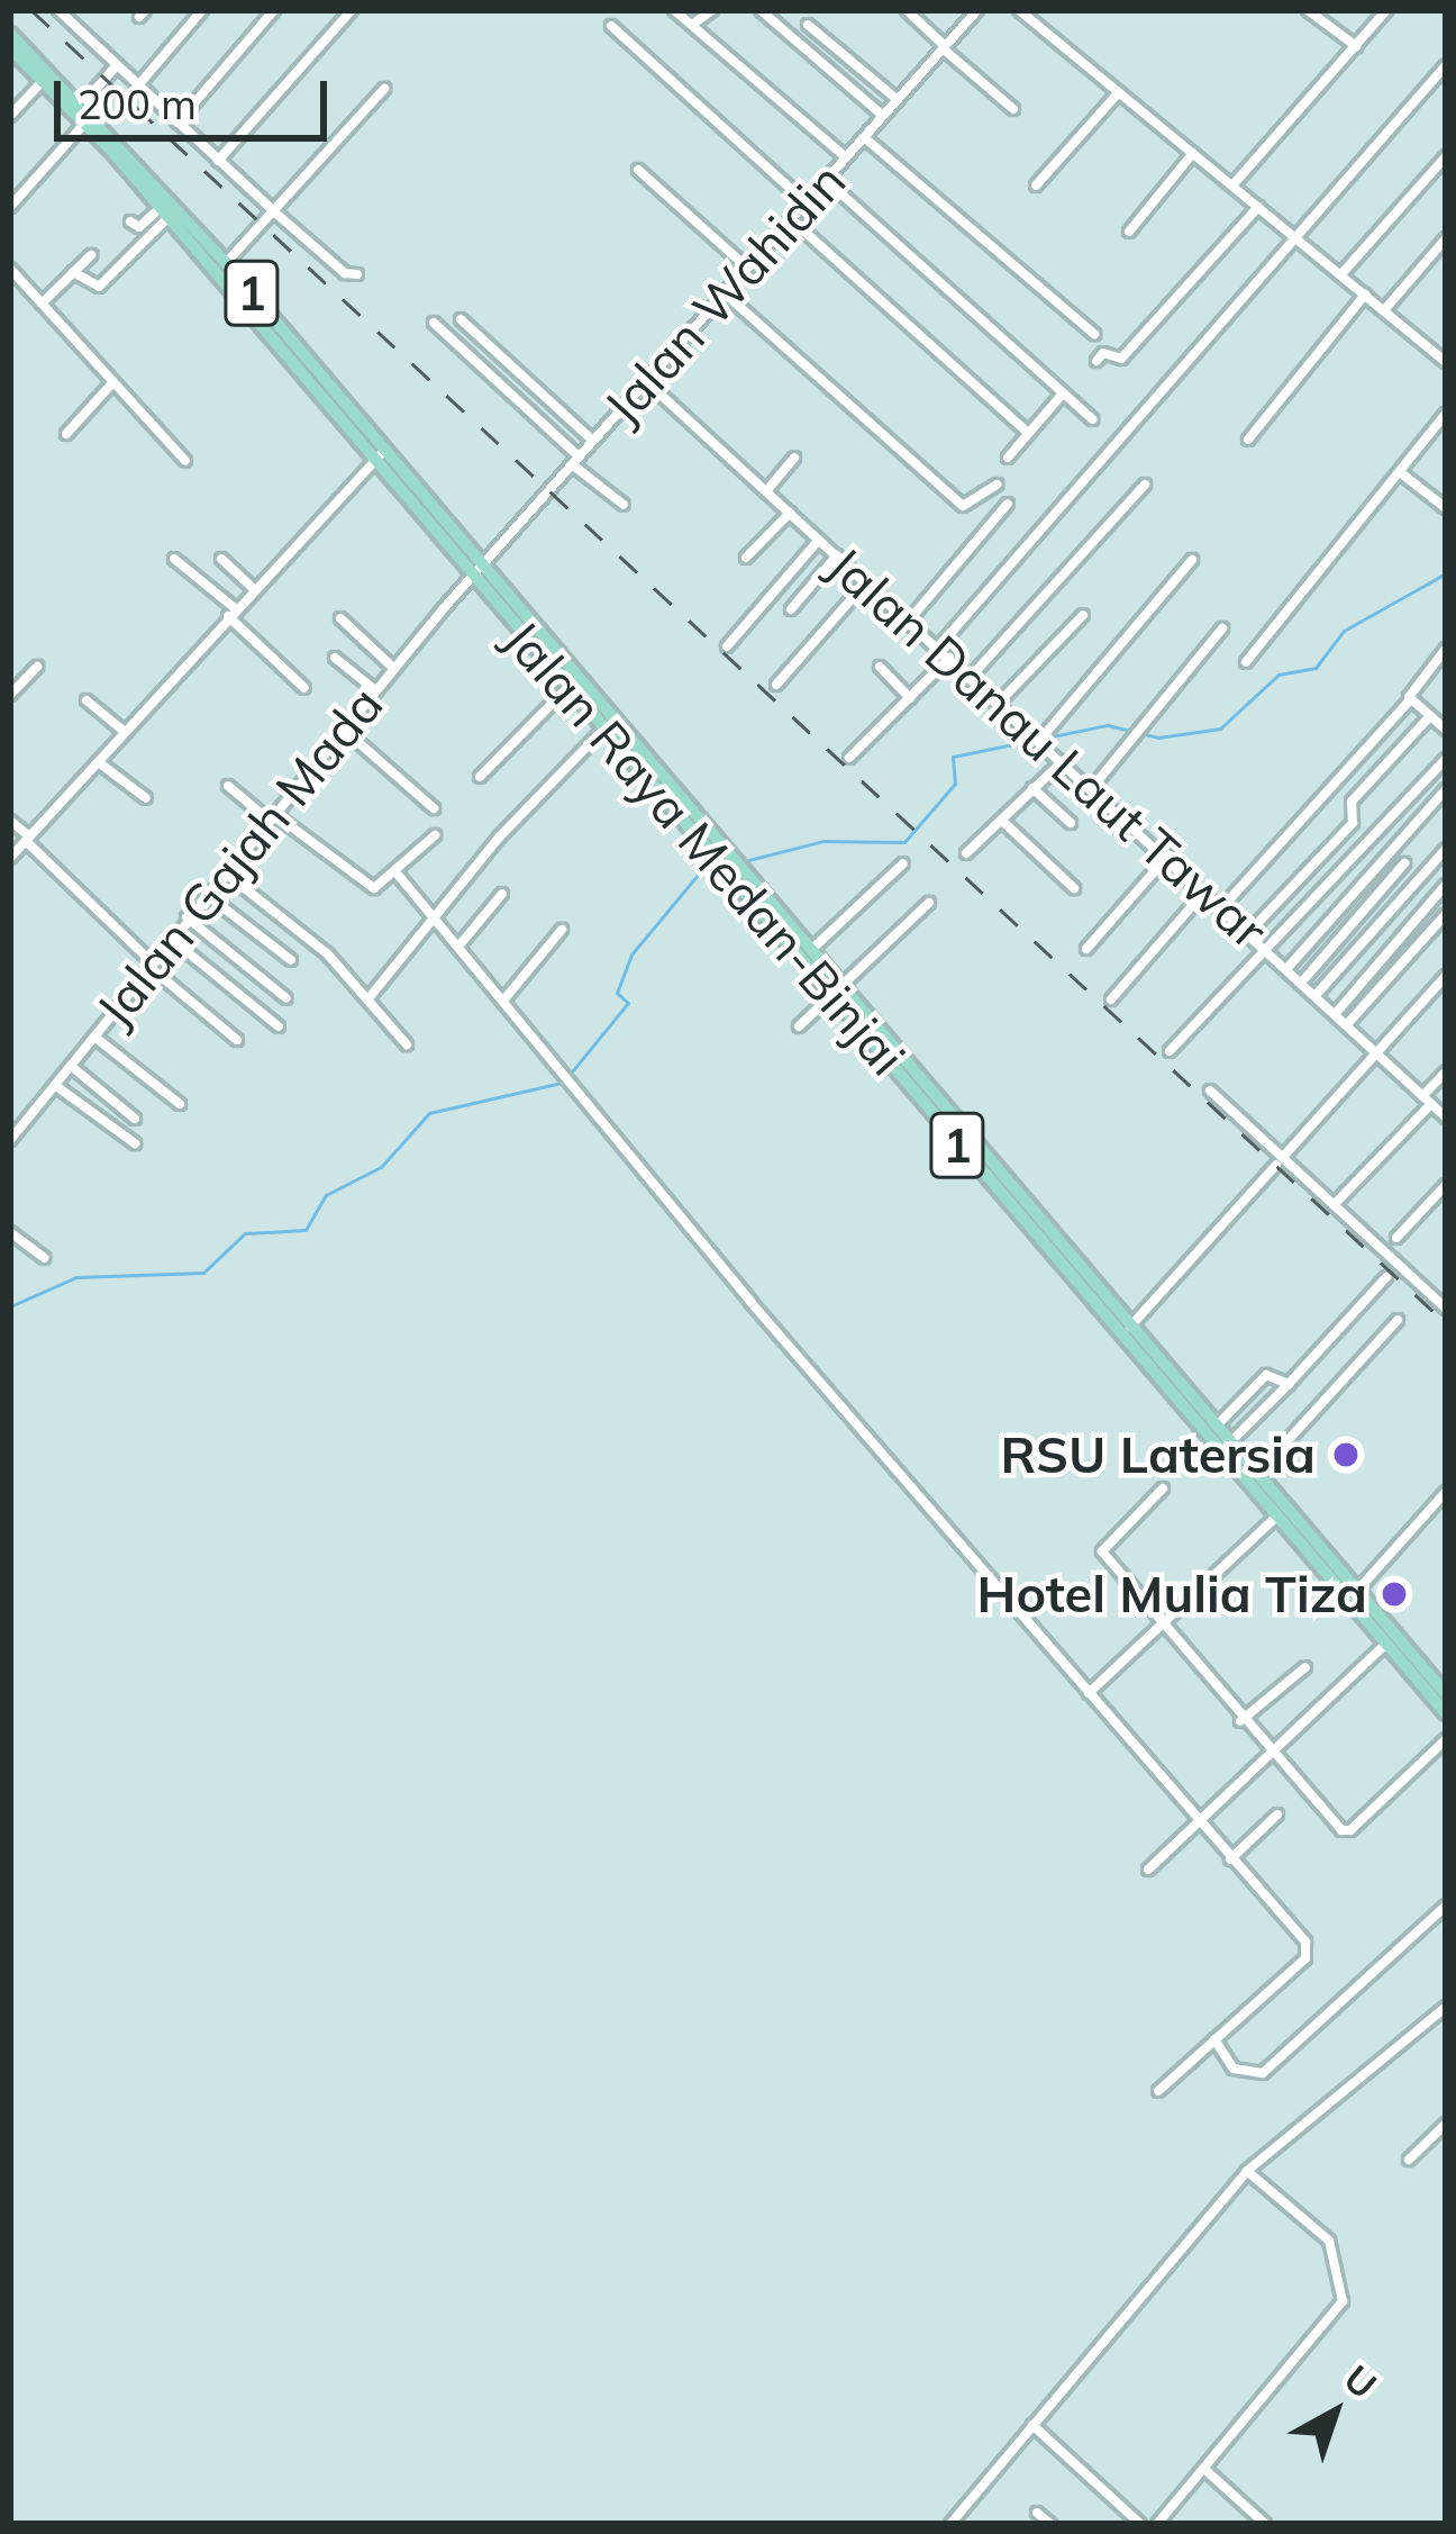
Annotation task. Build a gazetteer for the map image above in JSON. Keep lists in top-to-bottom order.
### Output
{
  "streets": {
    "main road": ["1", "Jalan Raya Medan-Binjai"],
    "street": ["Jalan Wahidin", "Jalan Danau Laut Tawar", "Jalan Gajah Mada"]
  },
  "crossings": [
    ["Jalan Wahidin", "Jalan Danau Laut Tawar"],
    ["Jalan Wahidin", "Jalan Raya Medan-Binjai"],
    ["Jalan Wahidin", "Jalan Gajah Mada"],
    ["Jalan Raya Medan-Binjai", "Jalan Gajah Mada"]
  ],
  "places": ["RSU Latersia", "Hotel Mulia Tiza"],
  "scale_bar": "200 m",
  "north": "top right"
}
